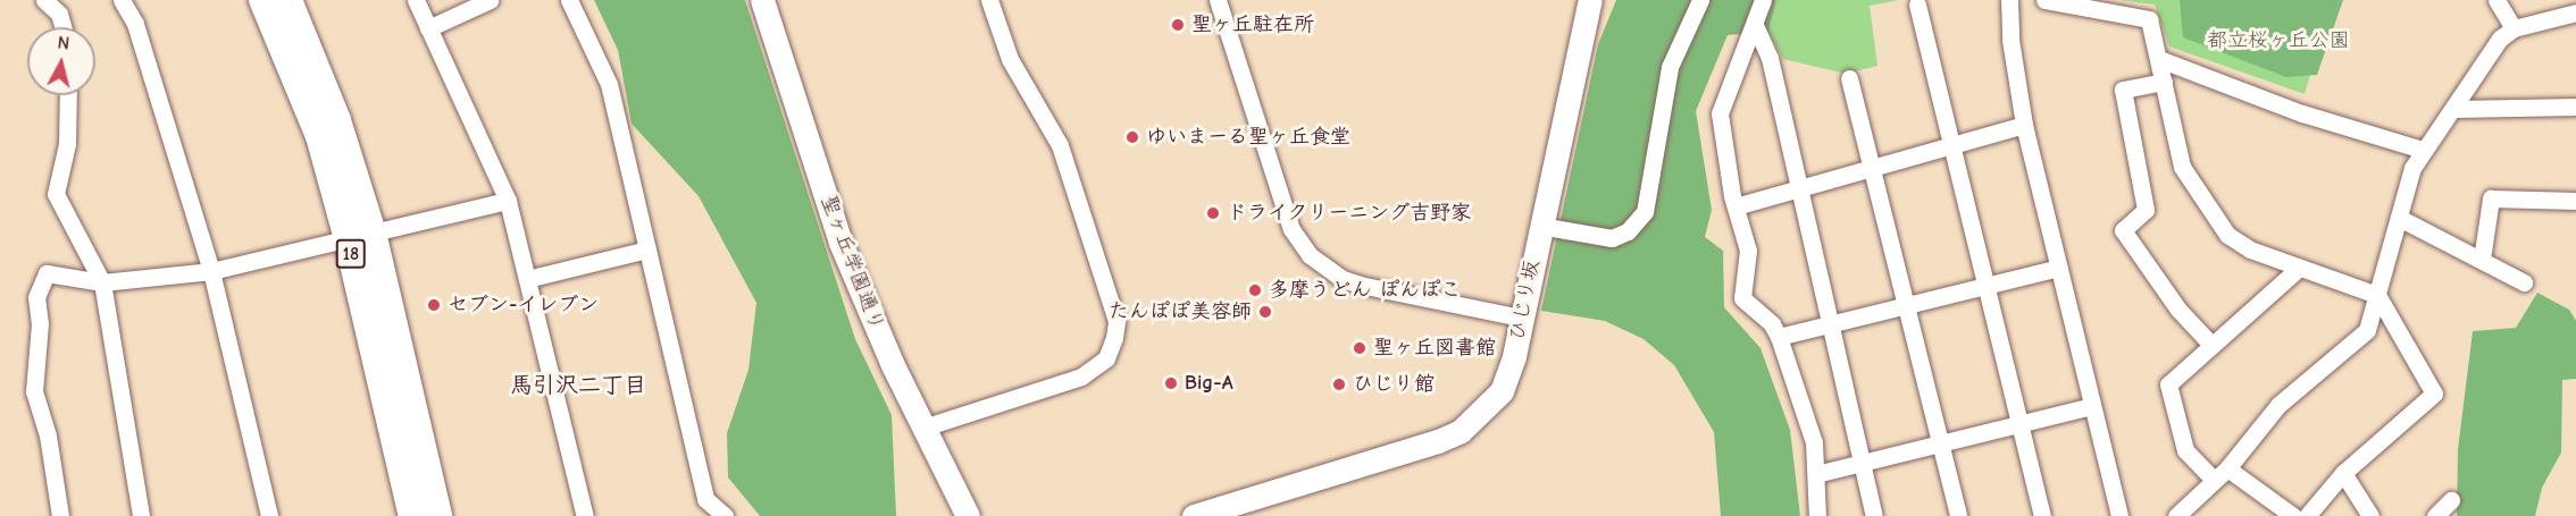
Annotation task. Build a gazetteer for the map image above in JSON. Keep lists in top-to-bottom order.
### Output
{
  "streets": {
    "main road": ["18"],
    "street": ["聖ヶ丘学園通り", "ひじり坂"]
  },
  "districts": ["馬引沢二丁目"],
  "parks": ["都立桜ヶ丘公園"],
  "places": [
    "聖ヶ丘駐在所",
    "ゆいまーる聖ヶ丘食堂",
    "ドライクリーニング吉野家",
    "多摩うどん ぽんぽこ",
    "セブン-イレブン",
    "たんぽぽ美容師",
    "聖ヶ丘図書館",
    "Big-A",
    "ひじり館"
  ],
  "north": "top"
}
